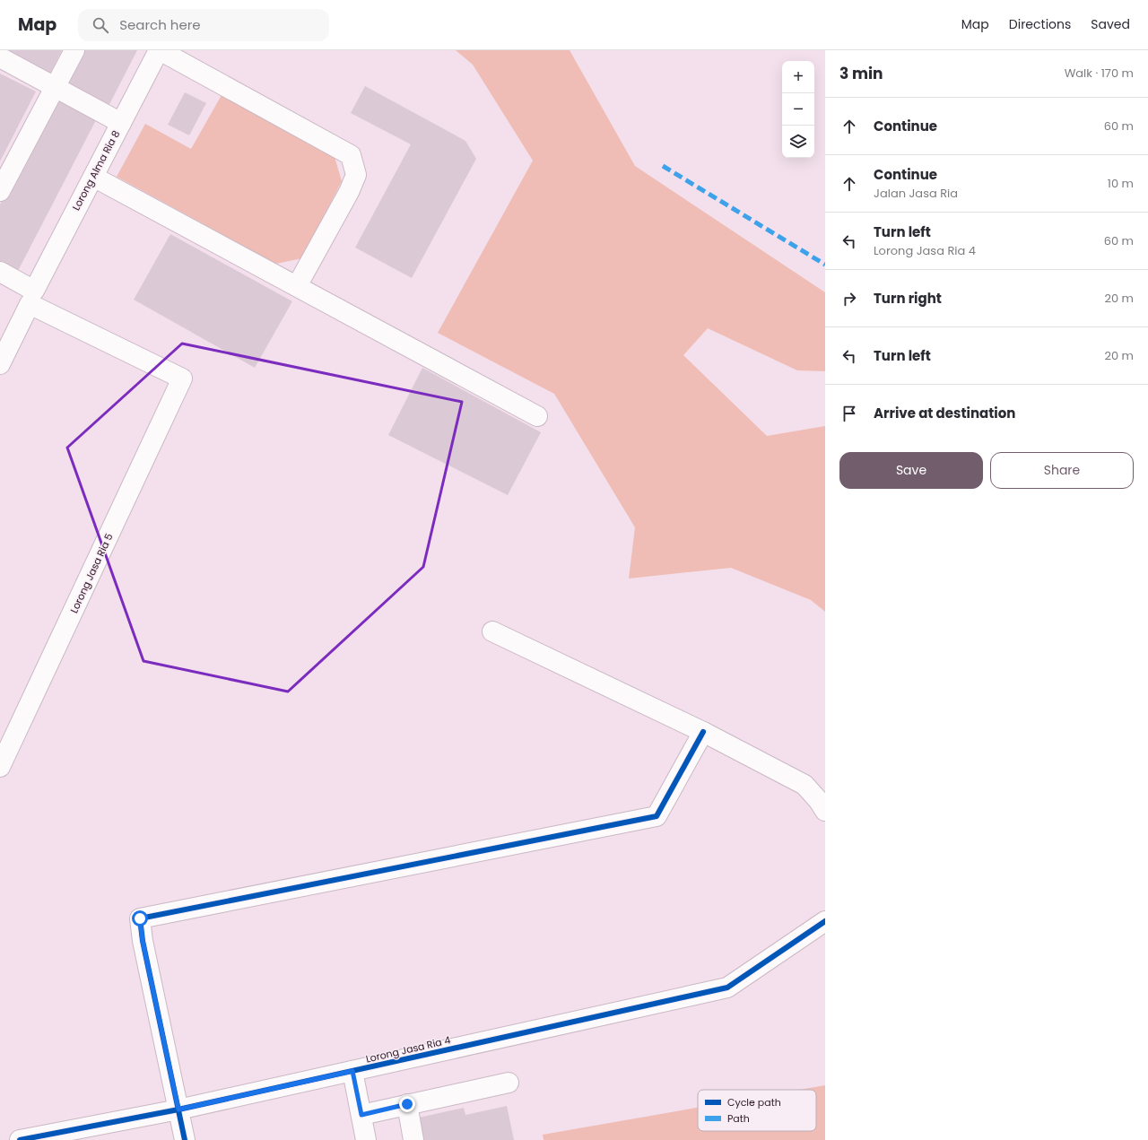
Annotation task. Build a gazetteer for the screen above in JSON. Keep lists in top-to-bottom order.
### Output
{
  "streets": {
    "street": ["Lorong Alma Ria 8", "Lorong Jasa Ria 5", "Lorong Jasa Ria 4"]
  },
  "crossings": [
    ["Lorong Alma Ria 8", "Lorong Jasa Ria 5"]
  ],
  "legend": ["Cycle path", "Path"],
  "page": {
    "header": "Map",
    "search": "Search here",
    "nav": ["Map", "Directions", "Saved"],
    "heading": ["3 min", "Walk · 170 m"],
    "map_buttons": ["+", "−"],
    "list": [
      ["Continue", "60 m"],
      ["Continue", "Jalan Jasa Ria", "10 m"],
      ["Turn left", "Lorong Jasa Ria 4", "60 m"],
      ["Turn right", "20 m"],
      ["Turn left", "20 m"],
      "Arrive at destination"
    ],
    "buttons": ["Save", "Share"]
  }
}
